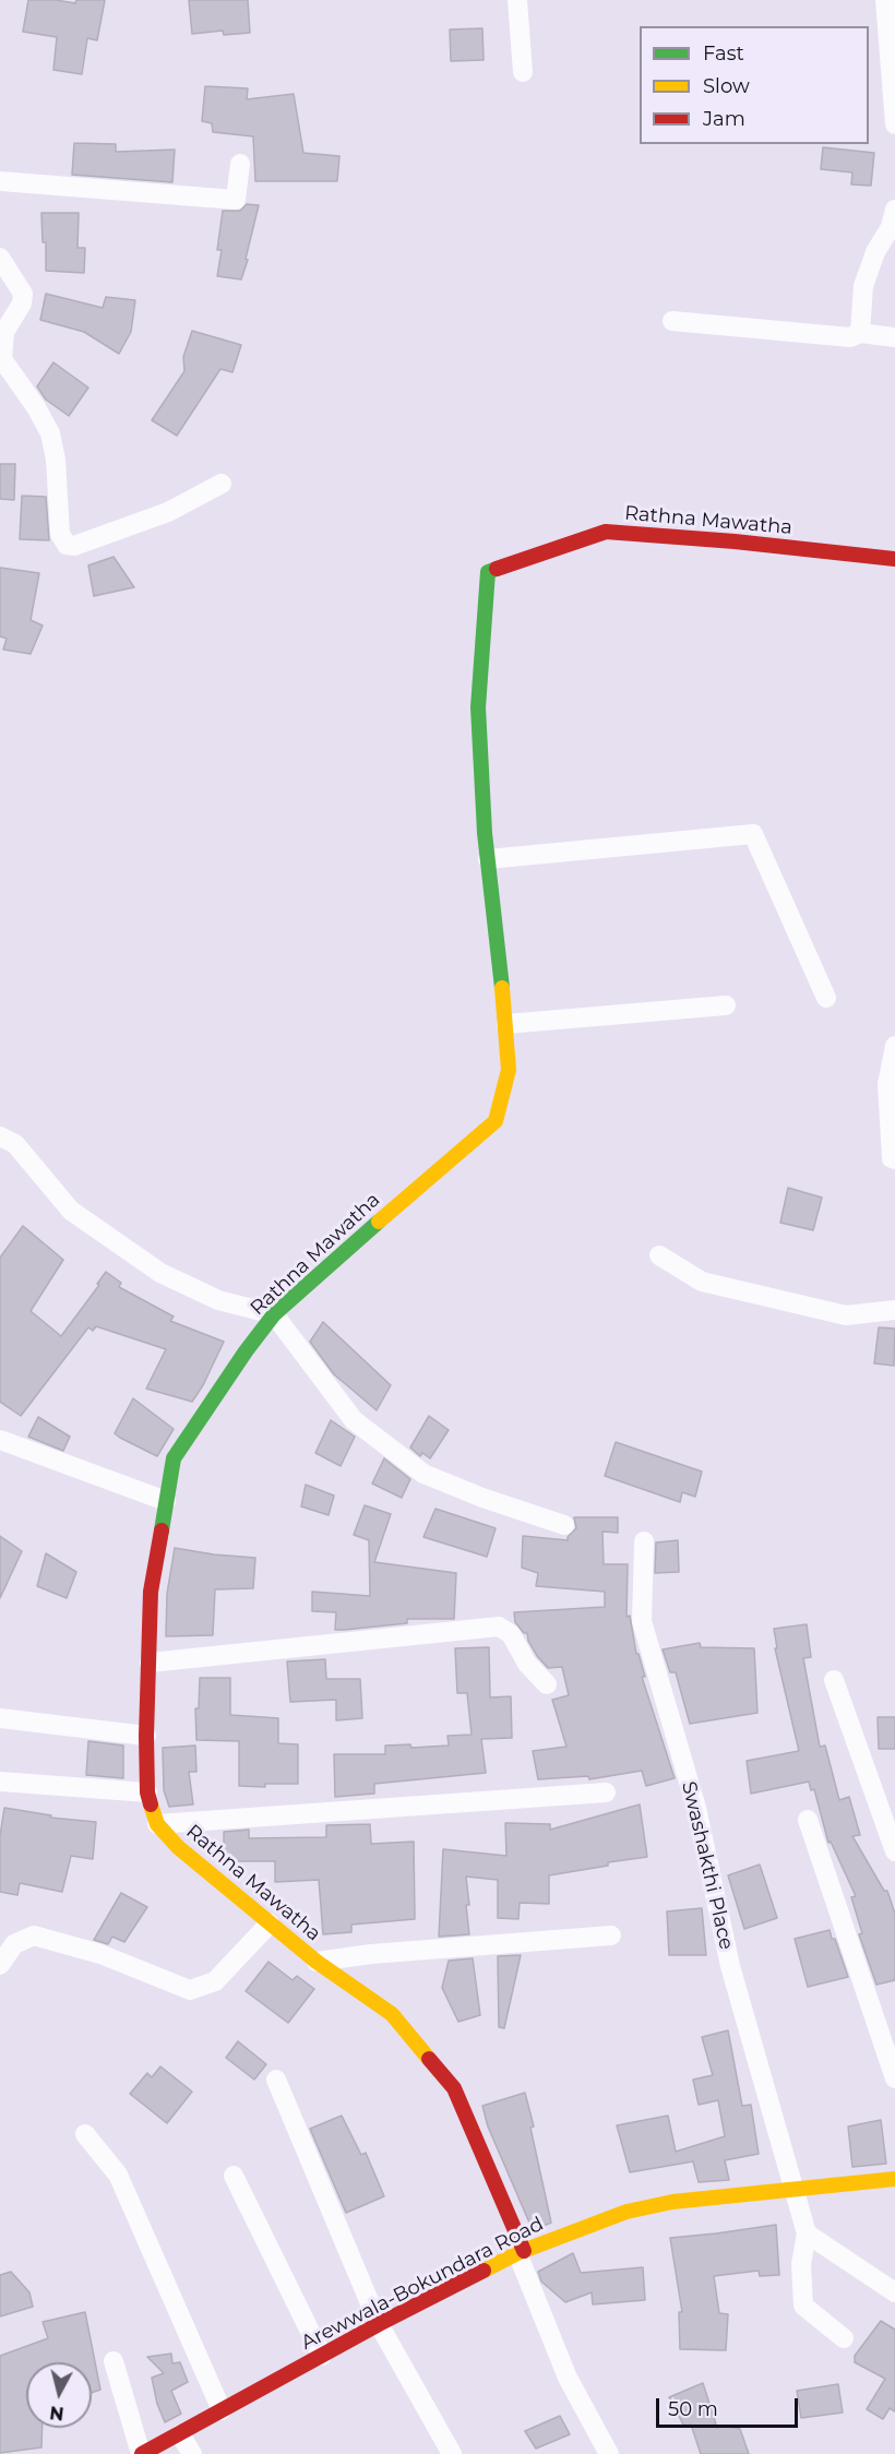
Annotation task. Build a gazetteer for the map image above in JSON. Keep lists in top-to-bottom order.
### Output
{
  "streets": {
    "street": ["Rathna Mawatha", "Swashakthi Place", "Arewwala-Bokundara Road"]
  },
  "crossings": [
    ["Rathna Mawatha", "Arewwala-Bokundara Road"],
    ["Swashakthi Place", "Arewwala-Bokundara Road"]
  ],
  "legend": ["Fast", "Slow", "Jam"],
  "scale_bar": "50 m",
  "north": "bottom"
}
